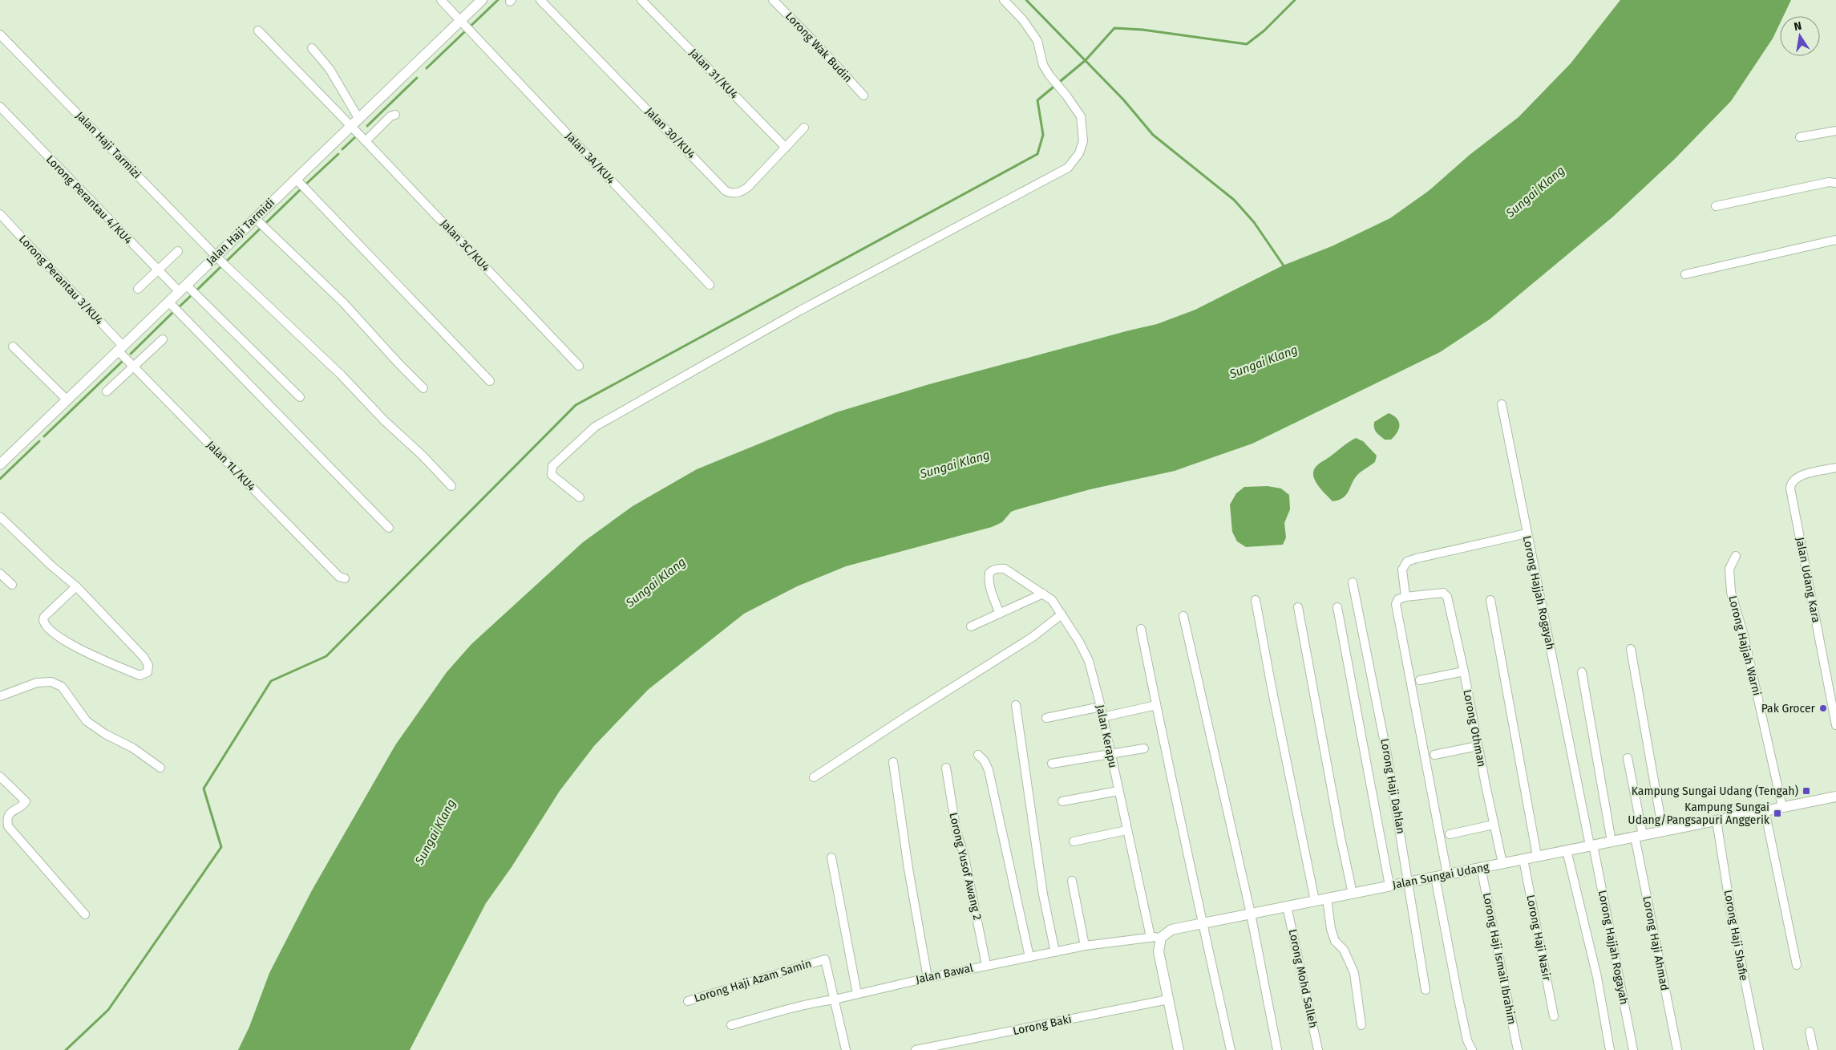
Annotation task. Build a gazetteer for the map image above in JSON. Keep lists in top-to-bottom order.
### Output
{
  "streets": {
    "street": [
      "Lorong Wak Budin",
      "Jalan 31/KU4",
      "Jalan 30/KU4",
      "Jalan Haji Tarmizi",
      "Jalan 3A/KU4",
      "Lorong Perantau 4/KU4",
      "Jalan Haji Tarmidi",
      "Jalan 3C/KU4",
      "Lorong Perantau 3/KU4",
      "Jalan 1L/KU4",
      "Jalan Udang Kara",
      "Lorong Hajjah Rogayah",
      "Lorong Hajjah Warni",
      "Lorong Othman",
      "Jalan Kerapu",
      "Lorong Haji Dahlan",
      "Lorong Yusof Awang 2",
      "Jalan Sungai Udang",
      "Lorong Haji Shafie",
      "Lorong Haji Nasir",
      "Lorong Haji Ahmad",
      "Lorong Haji Ismail Ibrahim",
      "Jalan Bawal",
      "Lorong Mohd Salleh",
      "Lorong Haji Azam Samin",
      "Lorong Baki"
    ]
  },
  "crossings": [
    ["Jalan 31/KU4", "Jalan 30/KU4"],
    ["Jalan Haji Tarmizi", "Jalan Haji Tarmidi"],
    ["Jalan 3A/KU4", "Jalan Haji Tarmidi"],
    ["Lorong Perantau 4/KU4", "Jalan Haji Tarmidi"],
    ["Jalan Haji Tarmidi", "Jalan 3C/KU4"],
    ["Jalan Haji Tarmidi", "Lorong Perantau 3/KU4"],
    ["Jalan Haji Tarmidi", "Jalan 1L/KU4"],
    ["Lorong Perantau 3/KU4", "Jalan 1L/KU4"],
    ["Lorong Hajjah Rogayah", "Jalan Sungai Udang"],
    ["Lorong Hajjah Warni", "Jalan Sungai Udang"],
    ["Lorong Othman", "Jalan Sungai Udang"],
    ["Jalan Kerapu", "Jalan Sungai Udang"],
    ["Jalan Kerapu", "Jalan Bawal"],
    ["Lorong Haji Dahlan", "Jalan Sungai Udang"],
    ["Lorong Yusof Awang 2", "Jalan Bawal"],
    ["Jalan Sungai Udang", "Lorong Haji Shafie"],
    ["Jalan Sungai Udang", "Lorong Haji Nasir"],
    ["Jalan Sungai Udang", "Lorong Haji Ahmad"],
    ["Jalan Sungai Udang", "Lorong Haji Ismail Ibrahim"],
    ["Jalan Sungai Udang", "Jalan Bawal"],
    ["Jalan Sungai Udang", "Lorong Mohd Salleh"],
    ["Jalan Bawal", "Lorong Haji Azam Samin"]
  ],
  "water": ["Sungai Klang"],
  "places": {
    "other": ["Pak Grocer"],
    "transit": ["Kampung Sungai Udang (Tengah)", "Kampung Sungai Udang/Pangsapuri Anggerik"]
  },
  "north": "top"
}
